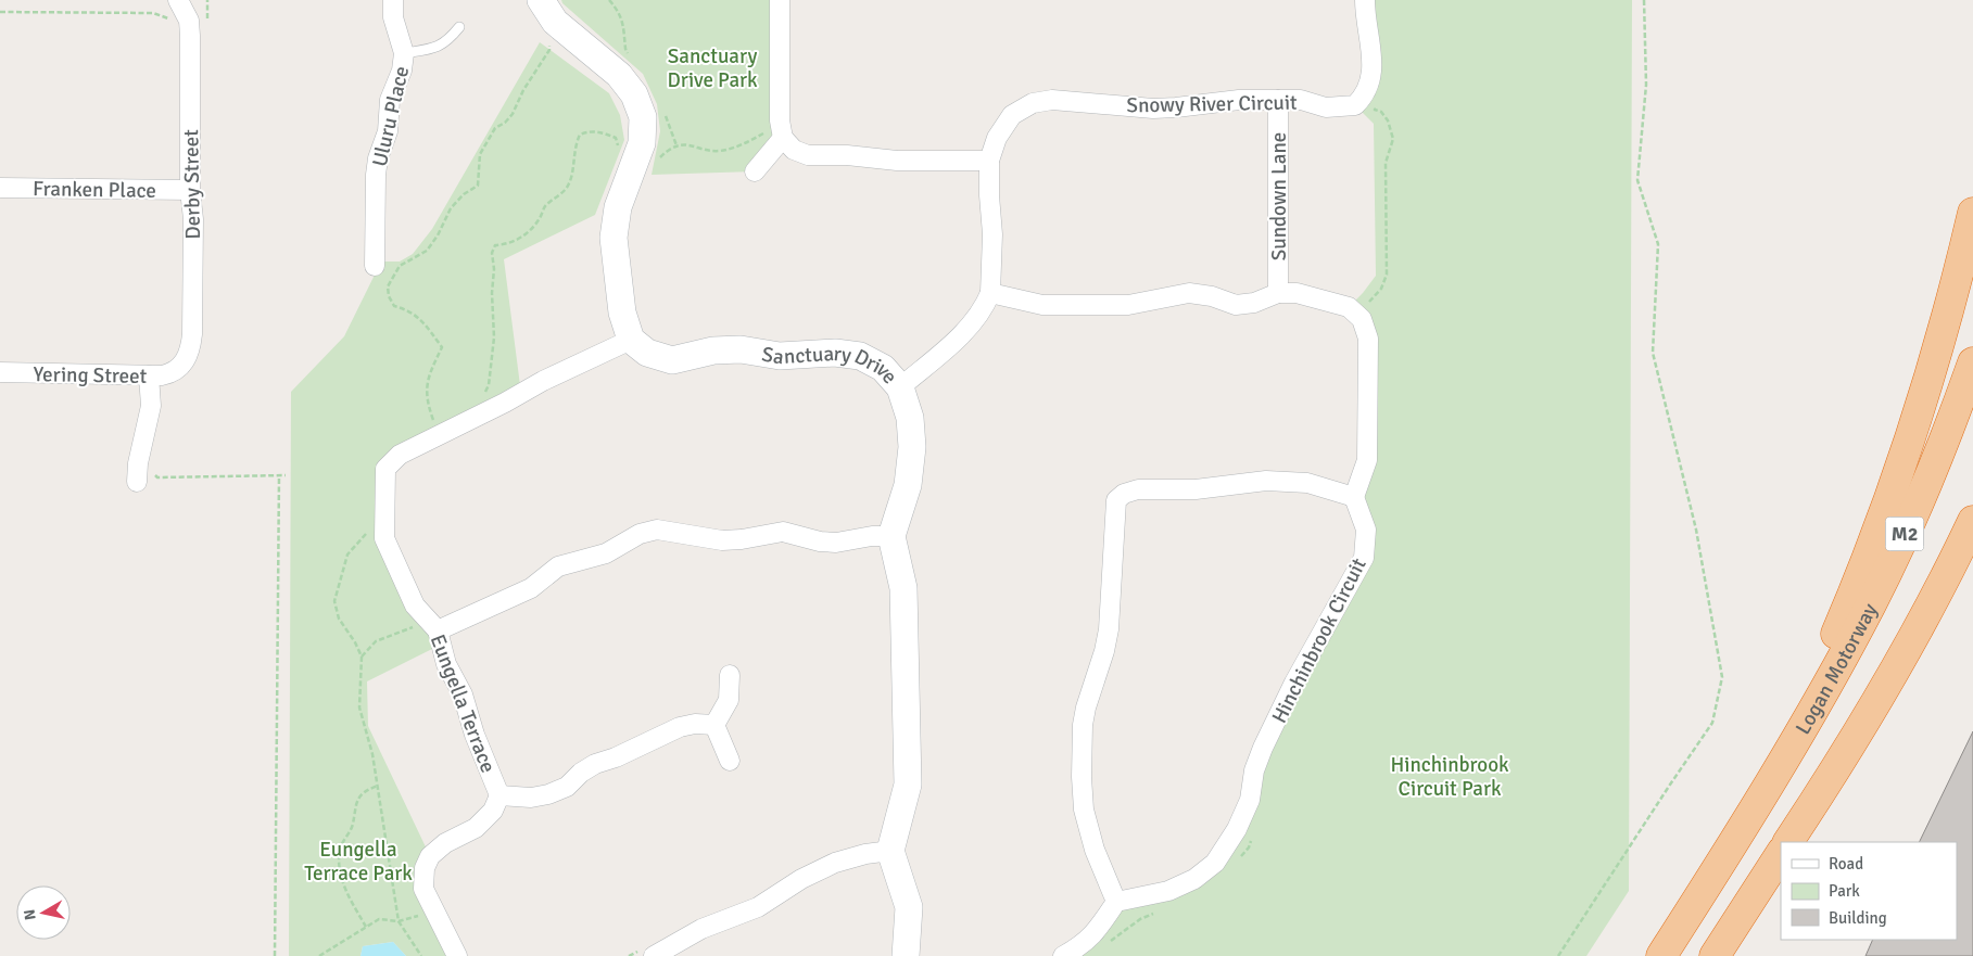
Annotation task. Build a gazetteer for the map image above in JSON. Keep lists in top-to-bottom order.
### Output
{
  "streets": {
    "highway": ["M2", "Logan Motorway"],
    "street": [
      "Snowy River Circuit",
      "Uluru Place",
      "Derby Street",
      "Franken Place",
      "Sundown Lane",
      "Sanctuary Drive",
      "Yering Street",
      "Hinchinbrook Circuit",
      "Eungella Terrace"
    ]
  },
  "crossings": [
    ["Snowy River Circuit", "Sundown Lane"],
    ["Derby Street", "Franken Place"],
    ["Derby Street", "Yering Street"],
    ["Sanctuary Drive", "Eungella Terrace"]
  ],
  "parks": ["Sanctuary Drive Park", "Hinchinbrook Circuit Park", "Eungella Terrace Park"],
  "legend": ["Road", "Park", "Building"],
  "north": "left"
}
